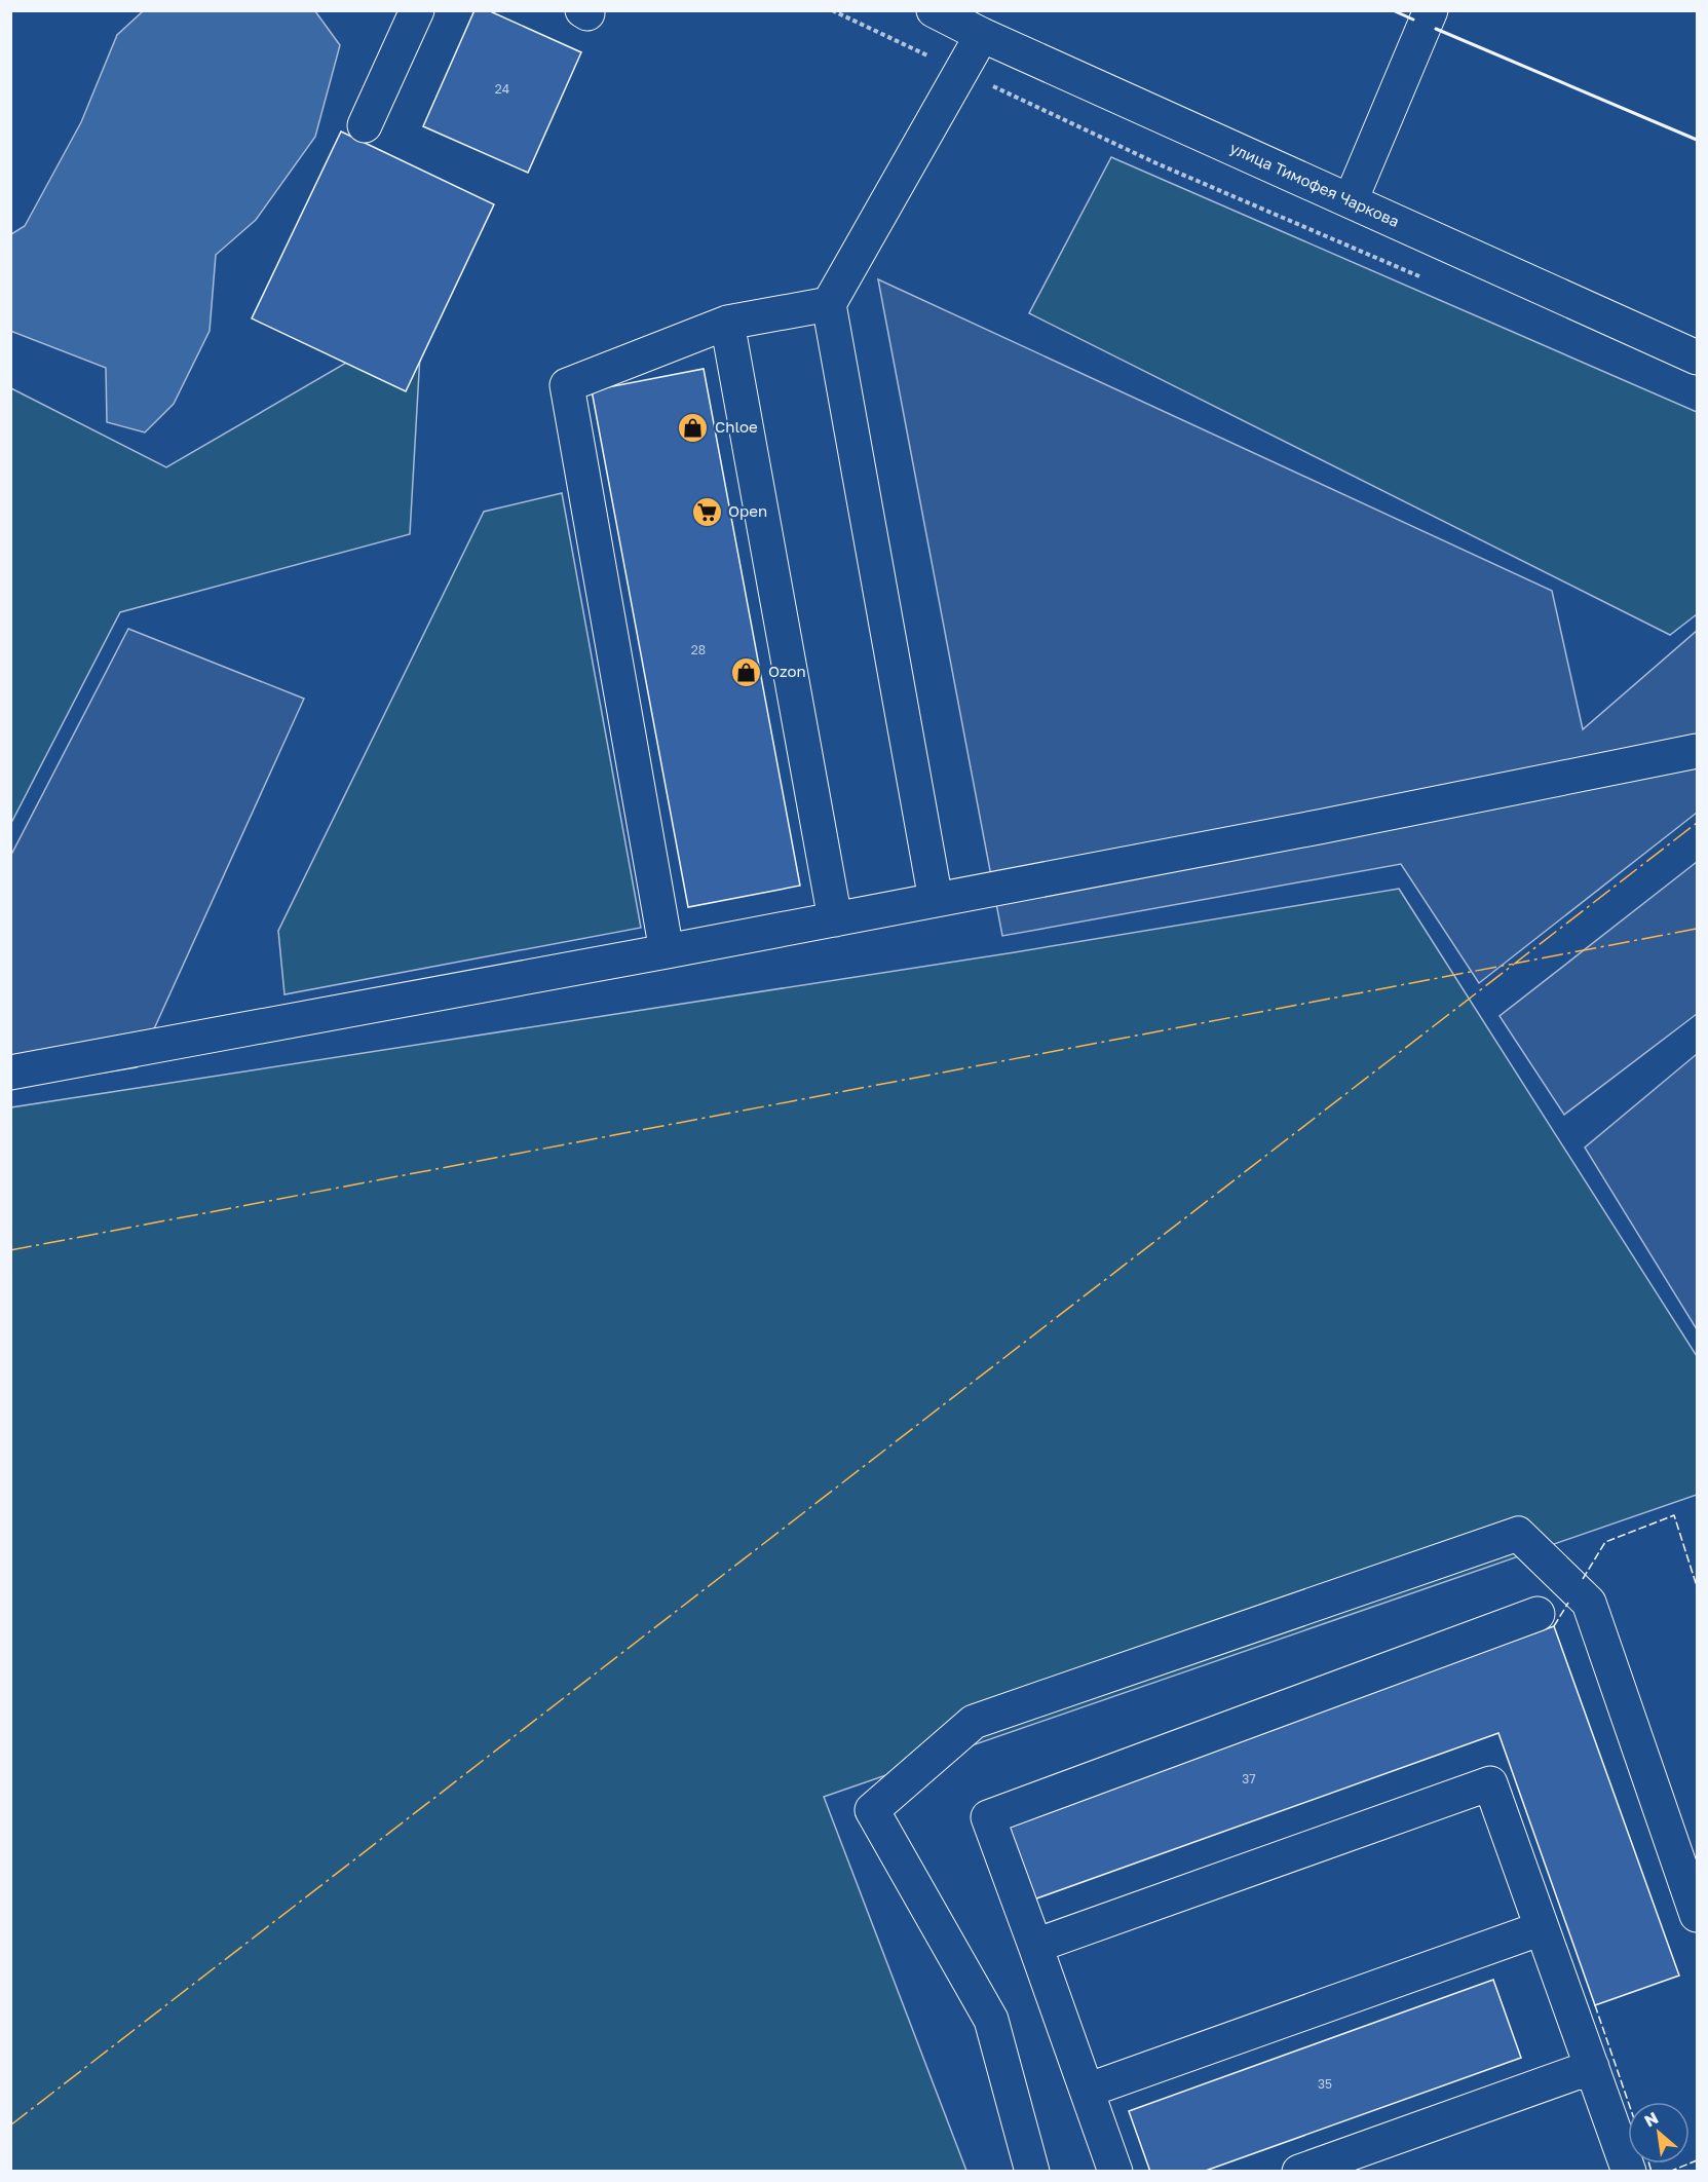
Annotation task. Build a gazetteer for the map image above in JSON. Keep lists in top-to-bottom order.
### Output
{
  "streets": {
    "main road": ["улица Тимофея Чаркова"]
  },
  "places": {
    "shop": ["Chloe", "Ozon"],
    "supermarket": ["Open"]
  },
  "house_numbers": [
    "24",
    "28",
    "37",
    "35"
  ],
  "north": "top left"
}
